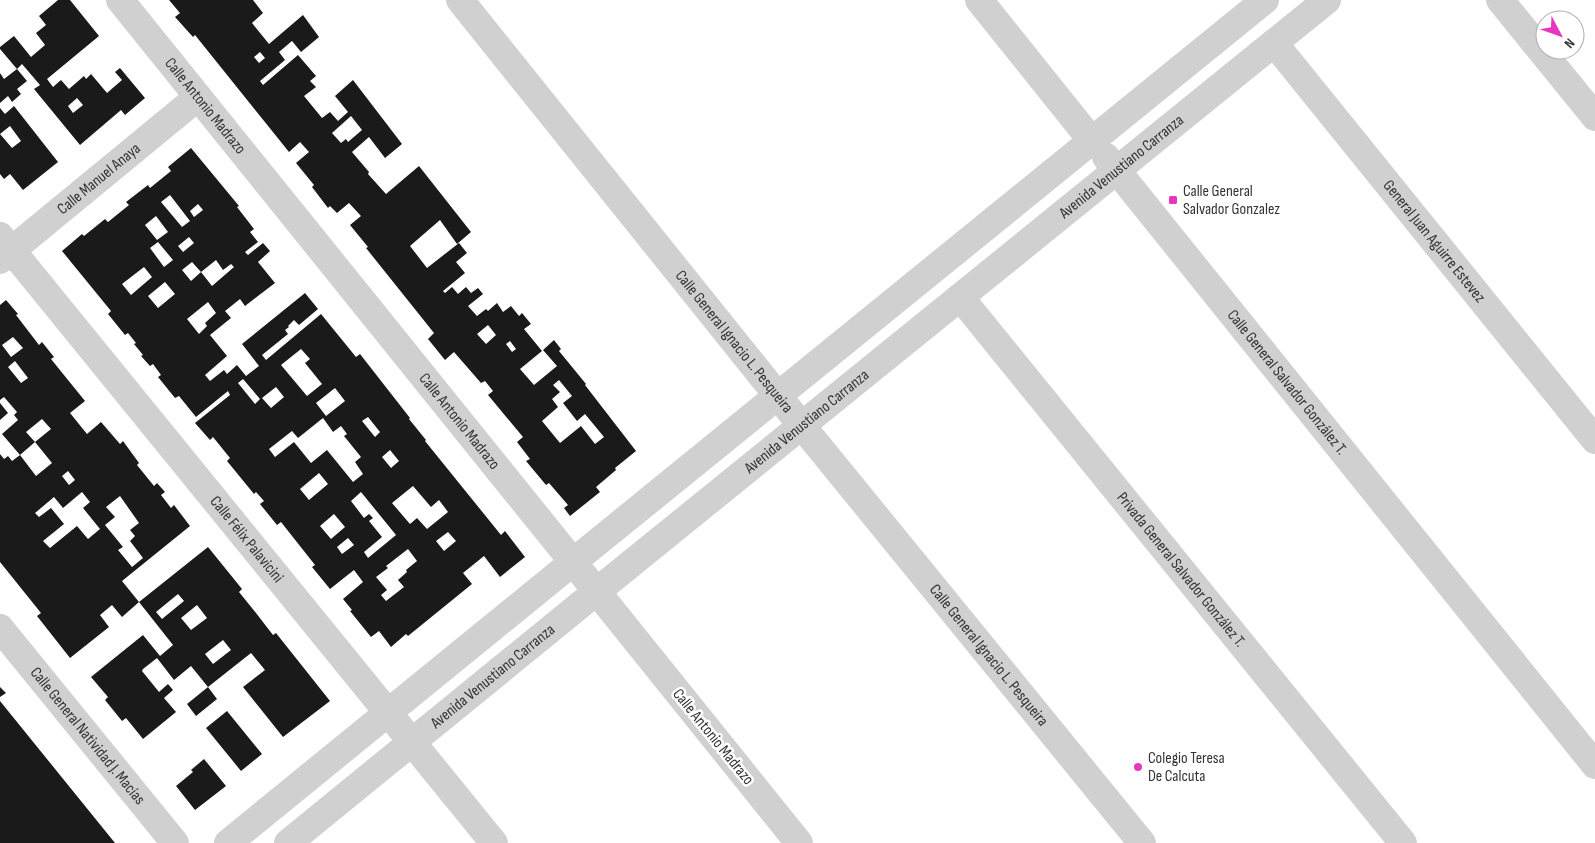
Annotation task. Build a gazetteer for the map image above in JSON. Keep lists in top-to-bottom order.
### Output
{
  "streets": {
    "street": [
      "Calle Antonio Madrazo",
      "Avenida Venustiano Carranza",
      "Calle Manuel Anaya",
      "General Juan Aguirre Estevez",
      "Calle General Ignacio L. Pesqueira",
      "Calle General Salvador González T.",
      "Calle Félix Palavicini",
      "Privada General Salvador González T.",
      "Calle General Natividad J. Macías"
    ]
  },
  "crossings": [
    ["Calle Antonio Madrazo", "Avenida Venustiano Carranza"],
    ["Calle Antonio Madrazo", "Calle Manuel Anaya"],
    ["Avenida Venustiano Carranza", "General Juan Aguirre Estevez"],
    ["Avenida Venustiano Carranza", "Calle General Ignacio L. Pesqueira"],
    ["Avenida Venustiano Carranza", "Calle General Salvador González T."],
    ["Avenida Venustiano Carranza", "Calle Félix Palavicini"],
    ["Avenida Venustiano Carranza", "Privada General Salvador González T."],
    ["Calle Manuel Anaya", "Calle Félix Palavicini"]
  ],
  "places": {
    "transit": ["Calle General Salvador Gonzalez"],
    "other": ["Colegio Teresa De Calcuta"]
  },
  "north": "bottom right"
}
